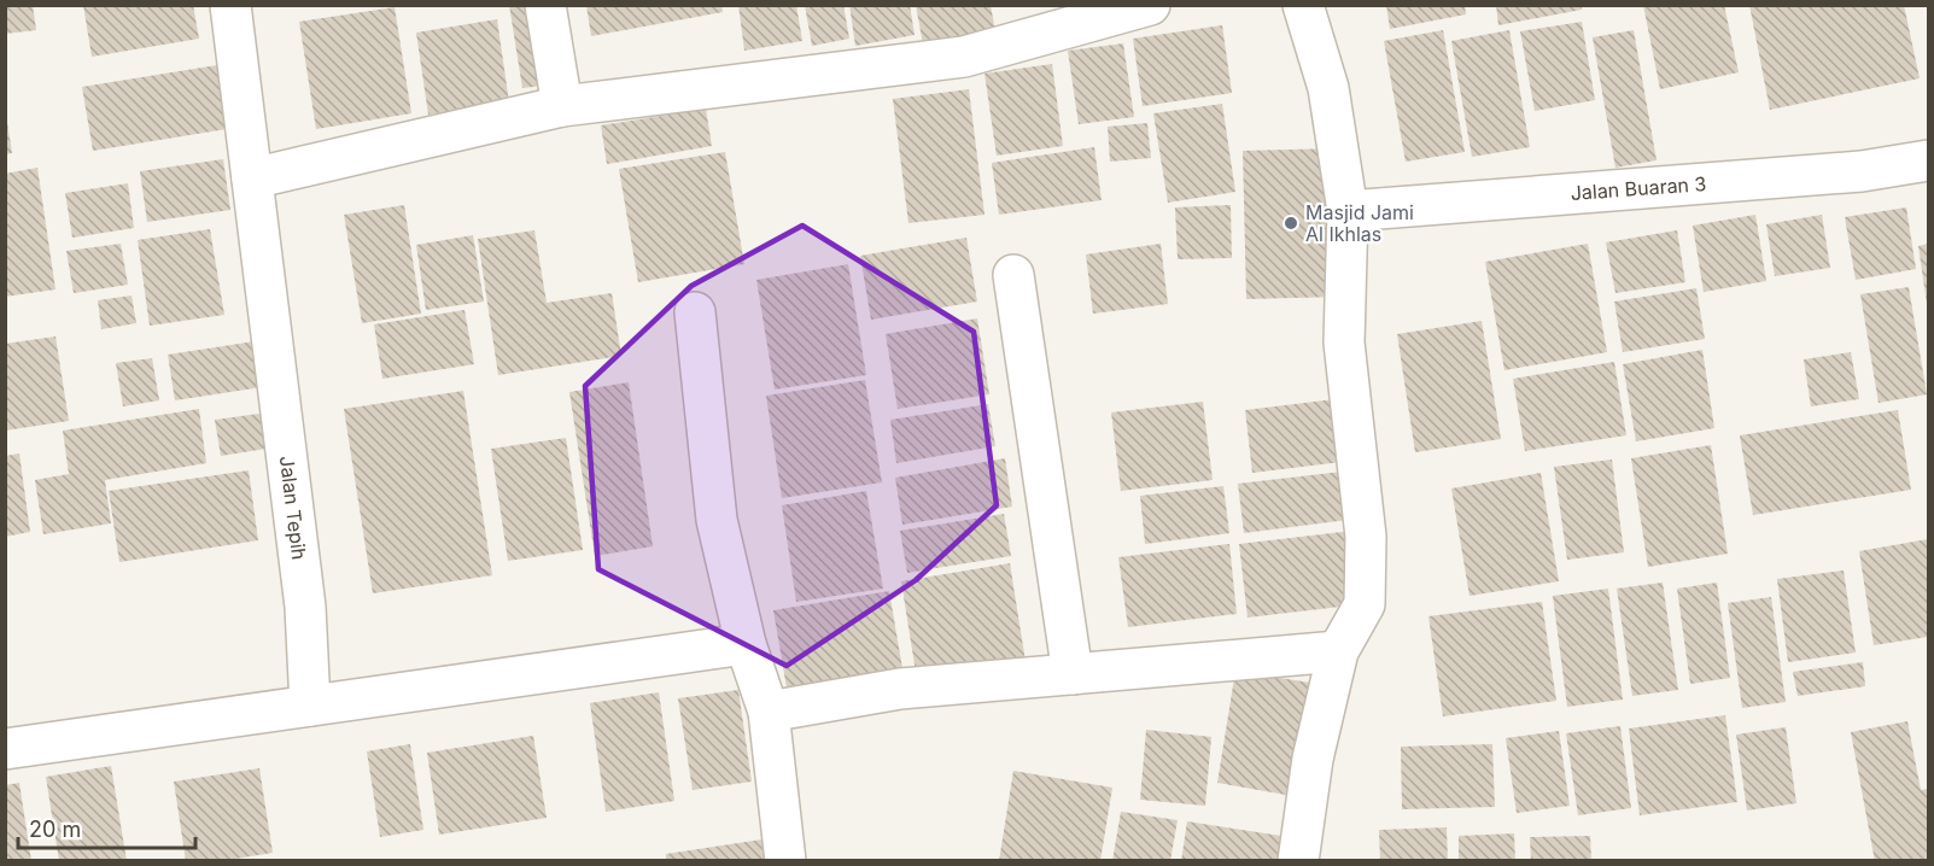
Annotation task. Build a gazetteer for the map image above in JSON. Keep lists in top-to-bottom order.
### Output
{
  "streets": {
    "street": ["Jalan Buaran 3", "Jalan Tepih"]
  },
  "places": ["Masjid Jami Al Ikhlas"],
  "scale_bar": "20 m"
}
